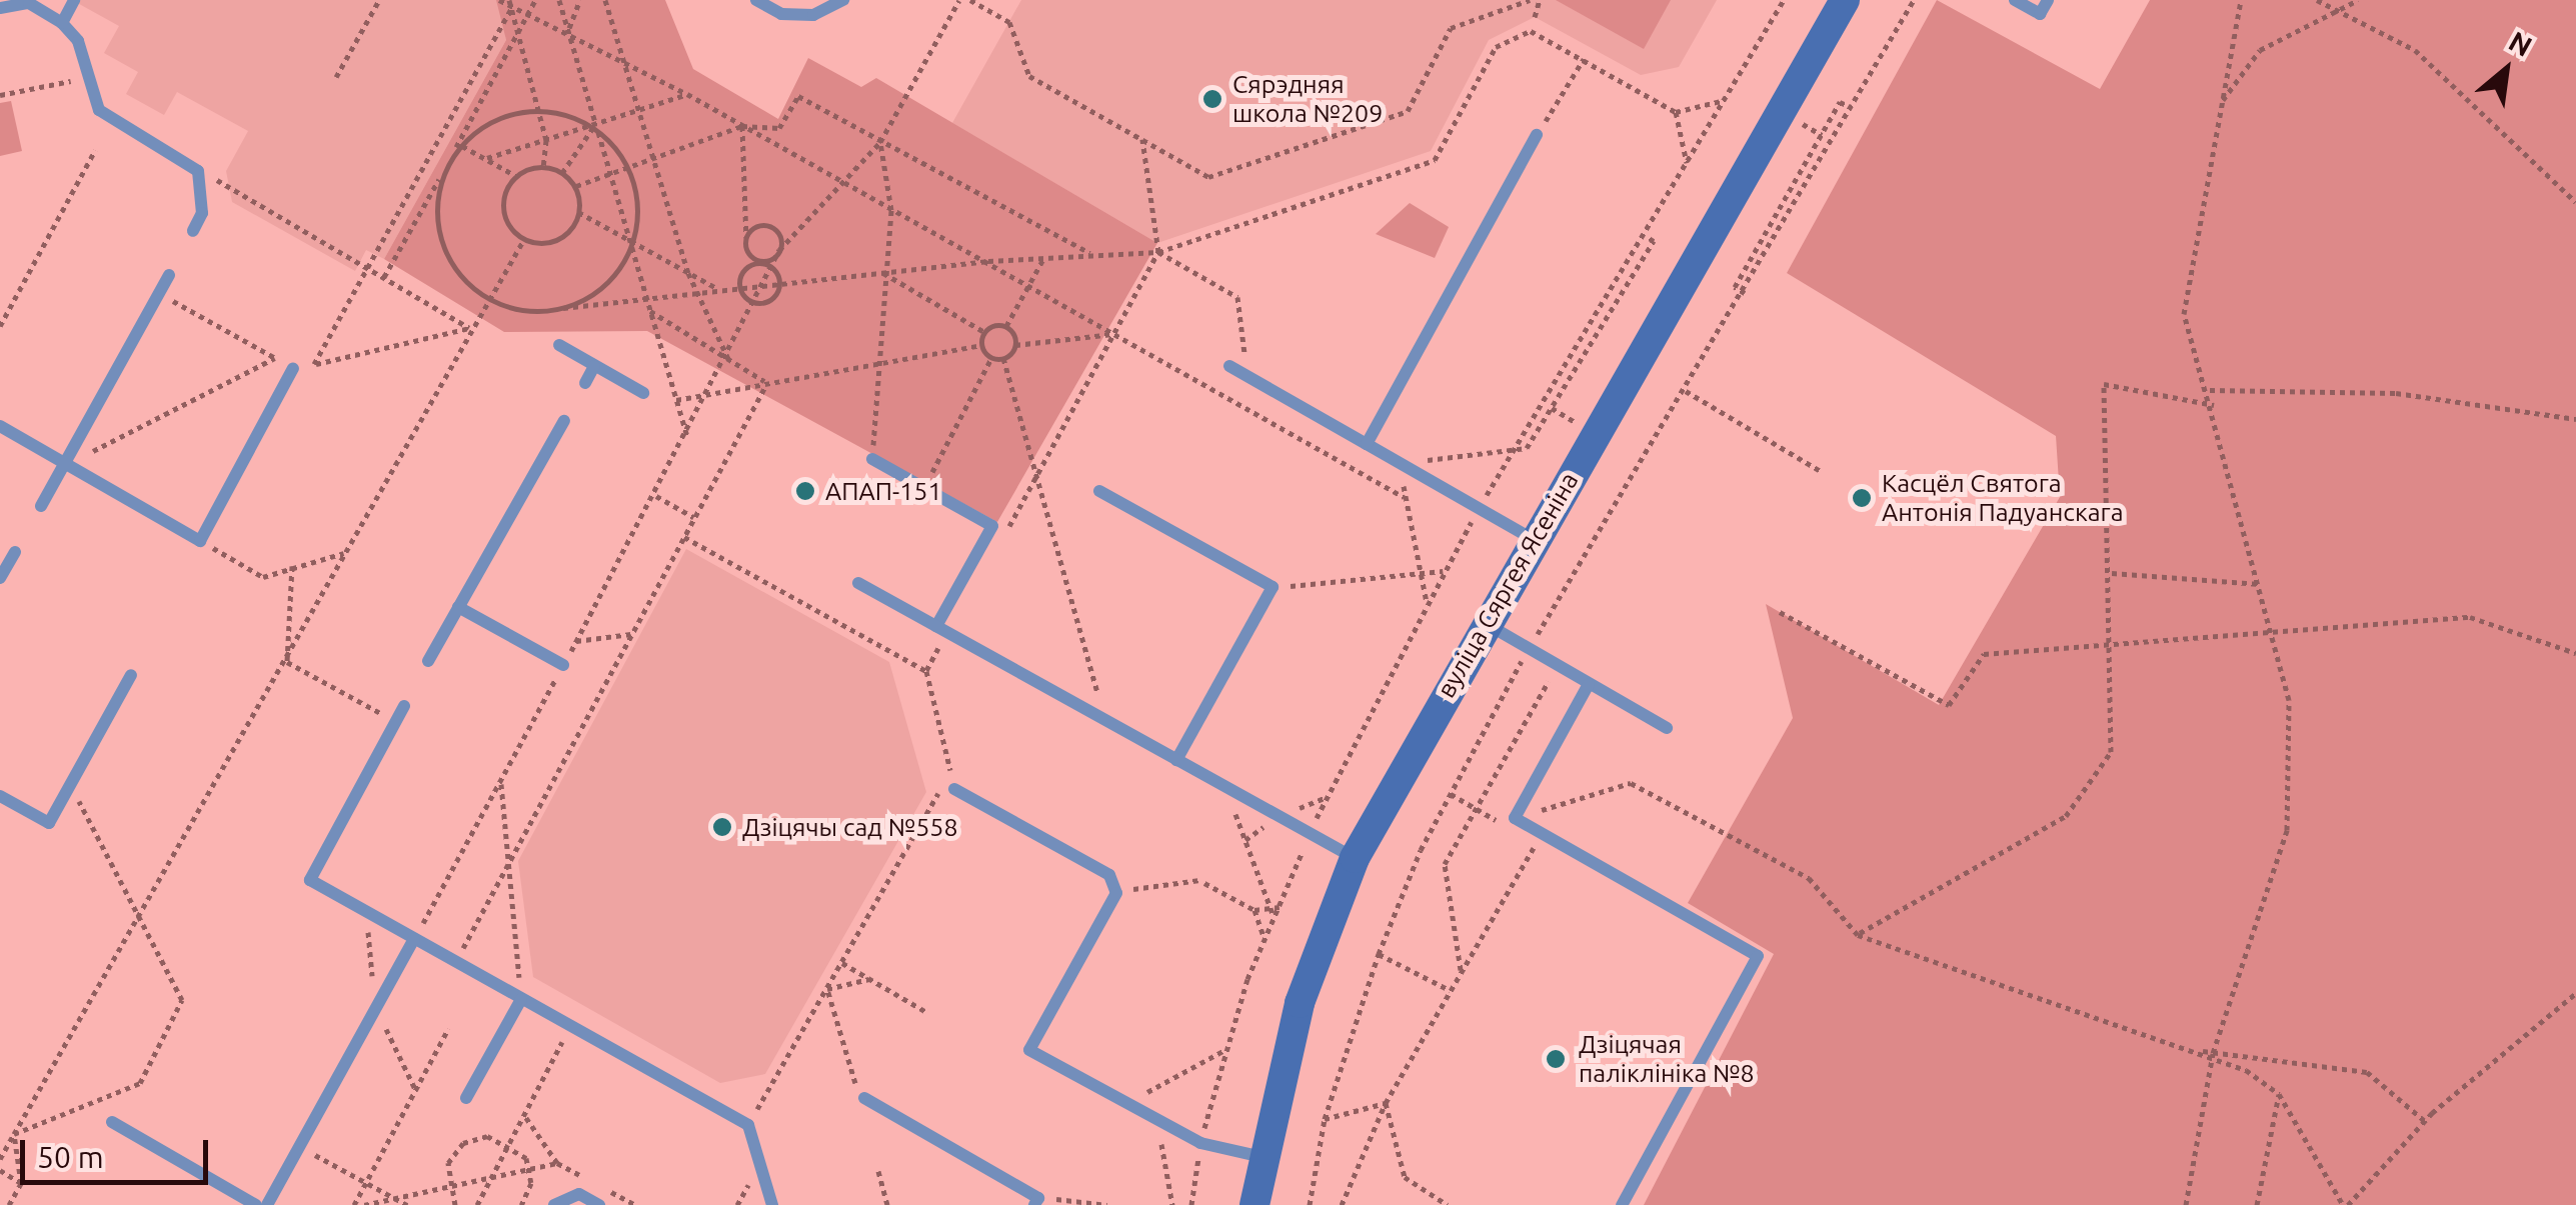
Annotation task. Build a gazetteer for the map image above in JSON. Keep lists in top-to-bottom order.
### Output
{
  "streets": {
    "main road": ["вуліца Сяргея Ясеніна"]
  },
  "places": [
    "Сярэдняя школа №209",
    "АПАП-151",
    "Касцёл Святога Антонія Падуанскага",
    "Дзіцячы сад №558",
    "Дзіцячая паліклініка №8"
  ],
  "scale_bar": "50 m",
  "north": "top right"
}
